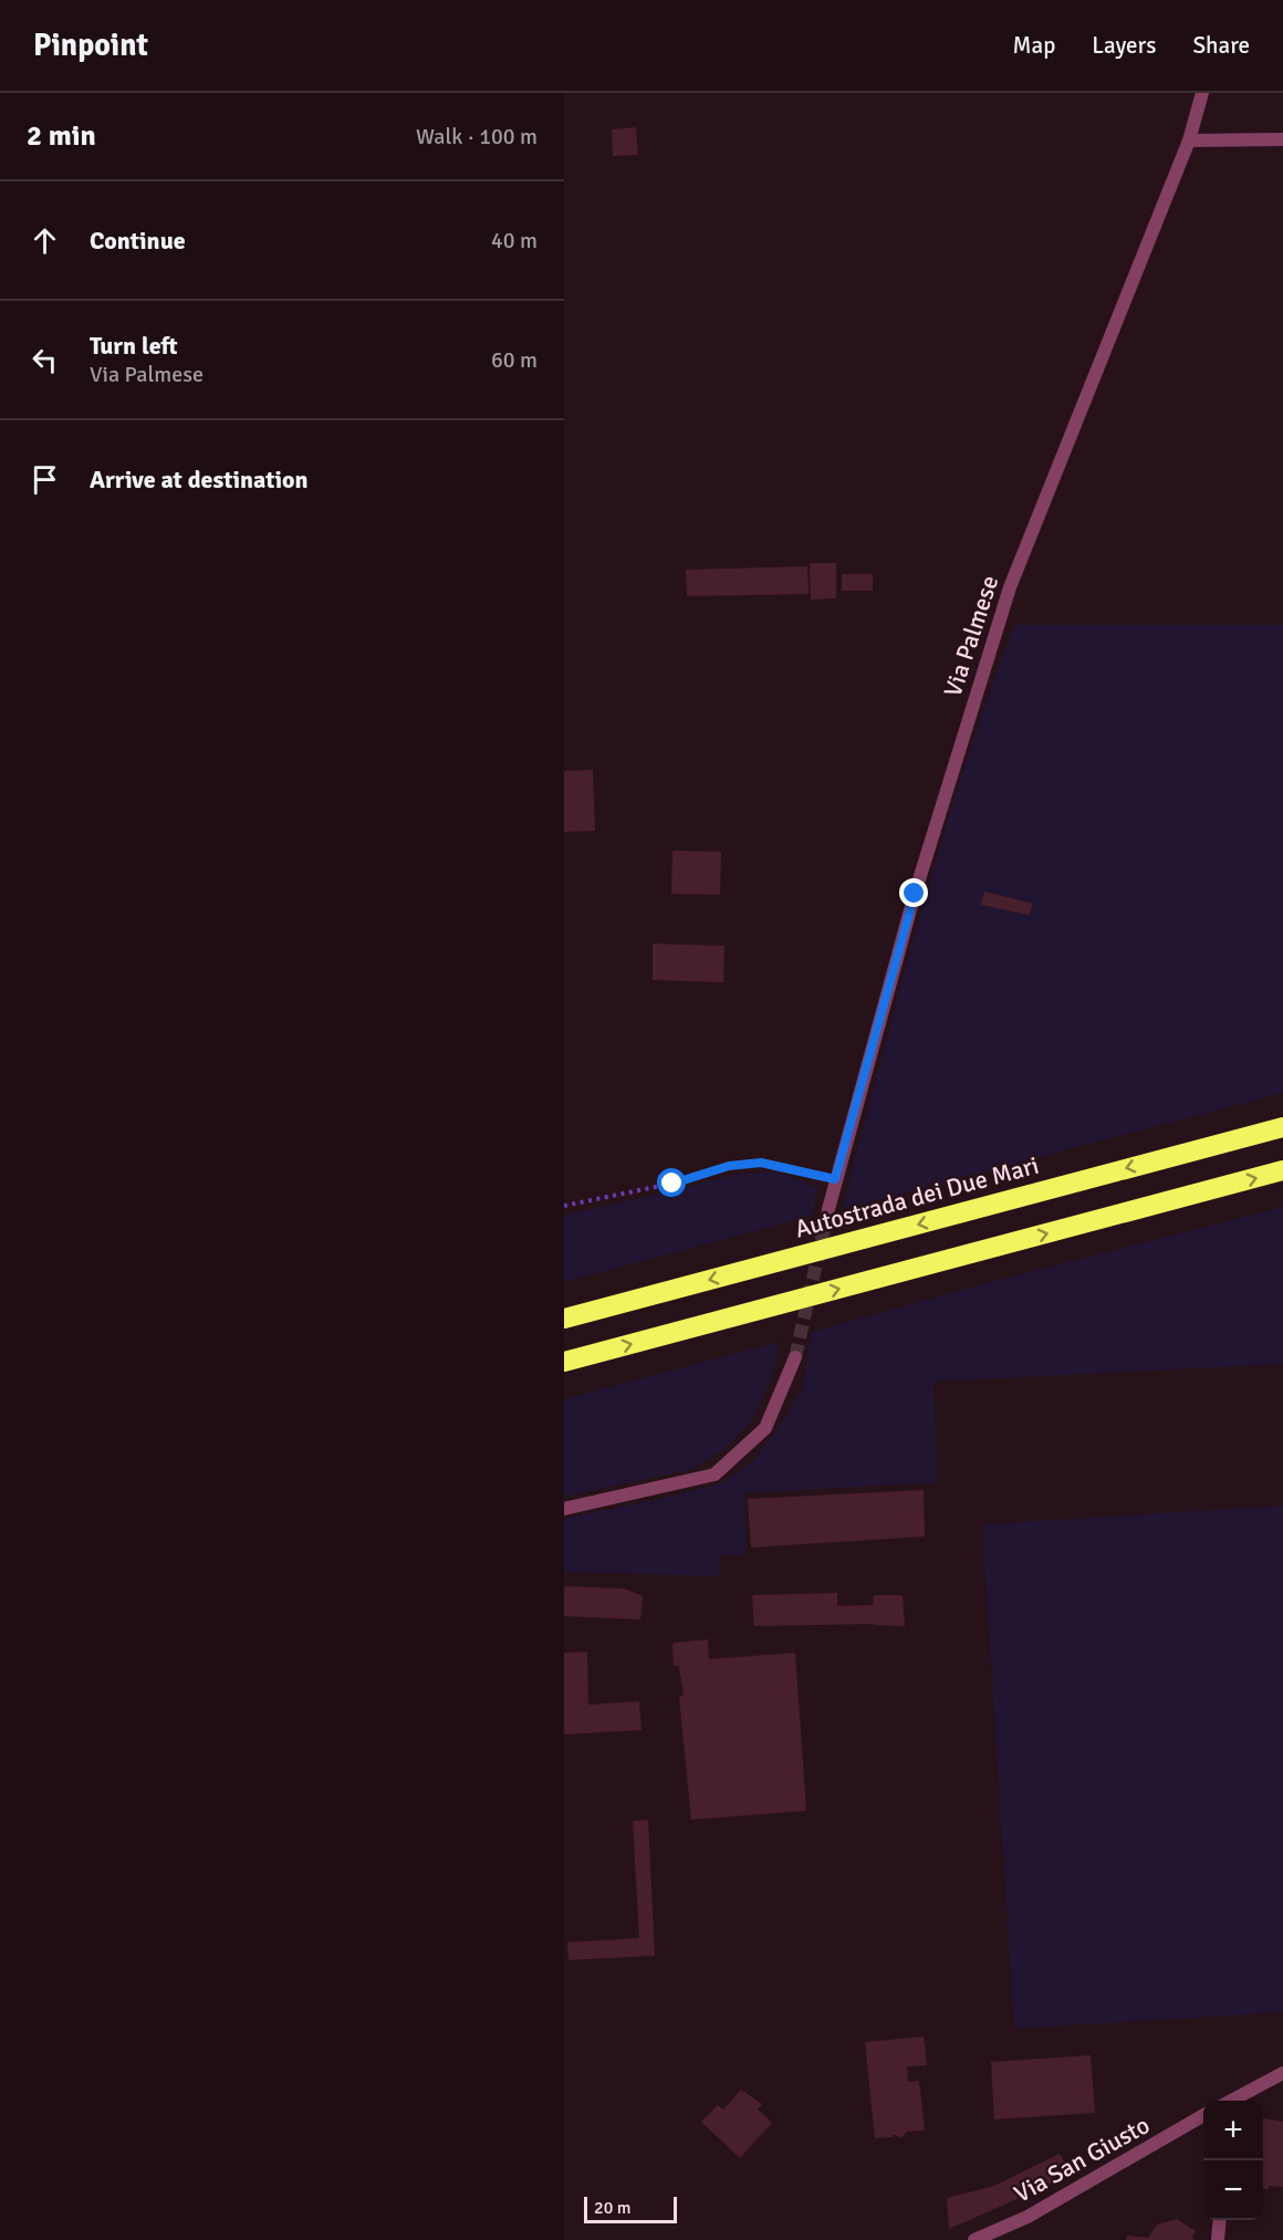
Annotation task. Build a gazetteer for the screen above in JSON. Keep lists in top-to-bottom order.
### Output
{
  "streets": {
    "highway": ["Autostrada dei Due Mari"],
    "street": ["Via Palmese", "Via San Giusto"]
  },
  "scale_bar": "20 m",
  "page": {
    "header": "Pinpoint",
    "nav": ["Map", "Layers", "Share"],
    "heading": ["2 min", "Walk · 100 m"],
    "list": [
      ["Continue", "40 m"],
      ["Turn left", "Via Palmese", "60 m"],
      "Arrive at destination"
    ],
    "map_buttons": ["+", "−"],
    "scale": "20 m"
  }
}
